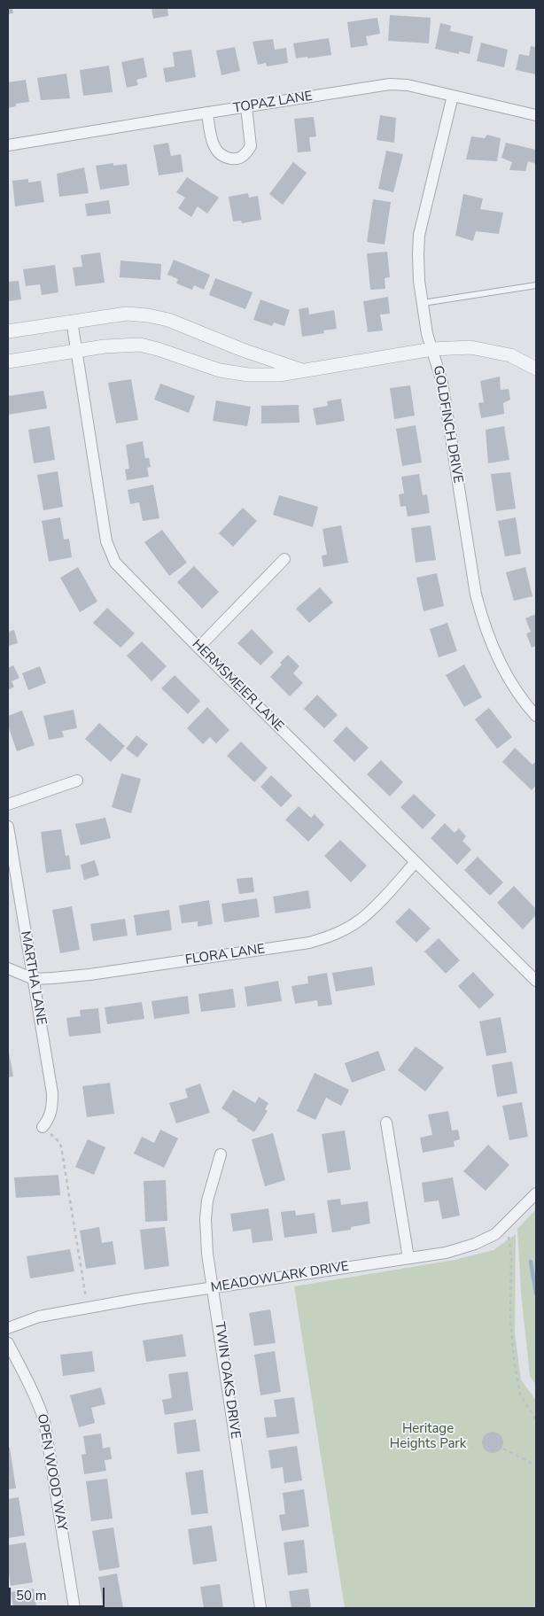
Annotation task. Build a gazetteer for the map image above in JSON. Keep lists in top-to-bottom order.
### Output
{
  "streets": {
    "street": [
      "TOPAZ LANE",
      "GOLDFINCH DRIVE",
      "HERMSMEIER LANE",
      "FLORA LANE",
      "MARTHA LANE",
      "MEADOWLARK DRIVE",
      "TWIN OAKS DRIVE",
      "OPEN WOOD WAY"
    ]
  },
  "crossings": [
    ["TOPAZ LANE", "GOLDFINCH DRIVE"],
    ["HERMSMEIER LANE", "FLORA LANE"],
    ["FLORA LANE", "MARTHA LANE"],
    ["MEADOWLARK DRIVE", "TWIN OAKS DRIVE"]
  ],
  "parks": ["Heritage Heights Park"],
  "scale_bar": "50 m"
}
